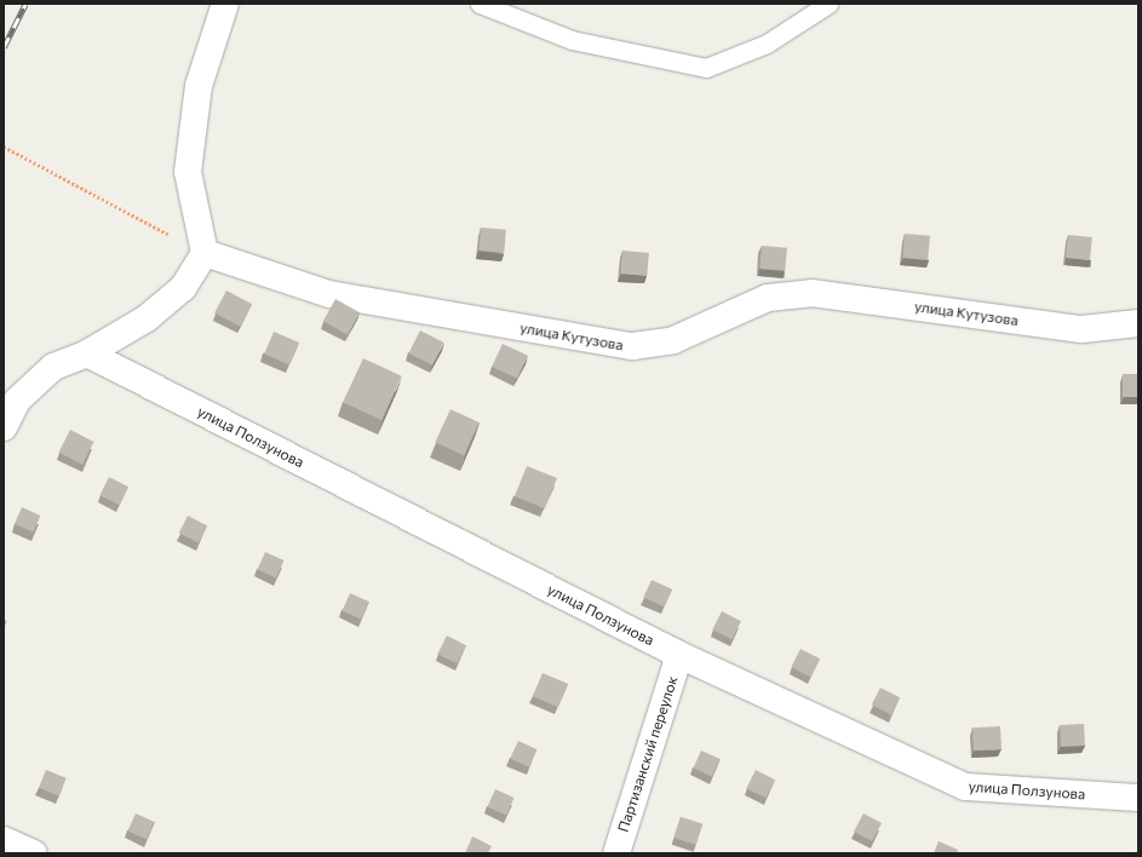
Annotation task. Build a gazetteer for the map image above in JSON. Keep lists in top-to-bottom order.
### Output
{
  "streets": {
    "street": ["улица Кутузова", "улица Ползунова", "Партизанский переулок"]
  },
  "crossings": [
    ["улица Ползунова", "Партизанский переулок"]
  ]
}
